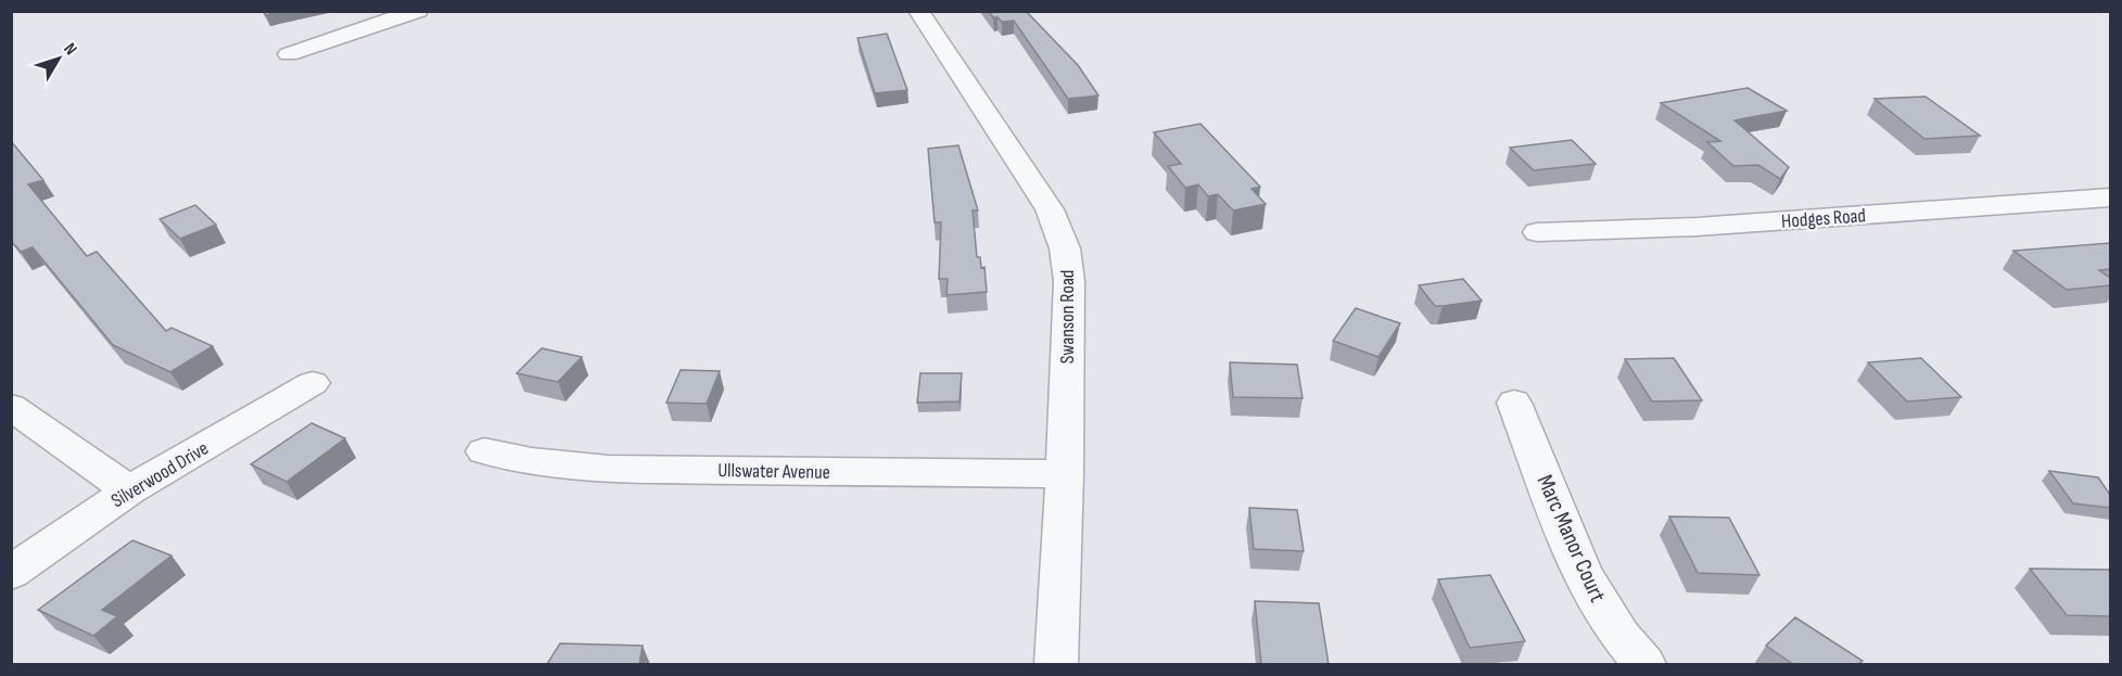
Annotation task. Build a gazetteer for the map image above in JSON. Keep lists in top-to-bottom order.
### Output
{
  "streets": {
    "street": [
      "Hodges Road",
      "Swanson Road",
      "Ullswater Avenue",
      "Silverwood Drive",
      "Marc Manor Court"
    ]
  },
  "crossings": [
    ["Swanson Road", "Ullswater Avenue"]
  ],
  "north": "top right"
}
